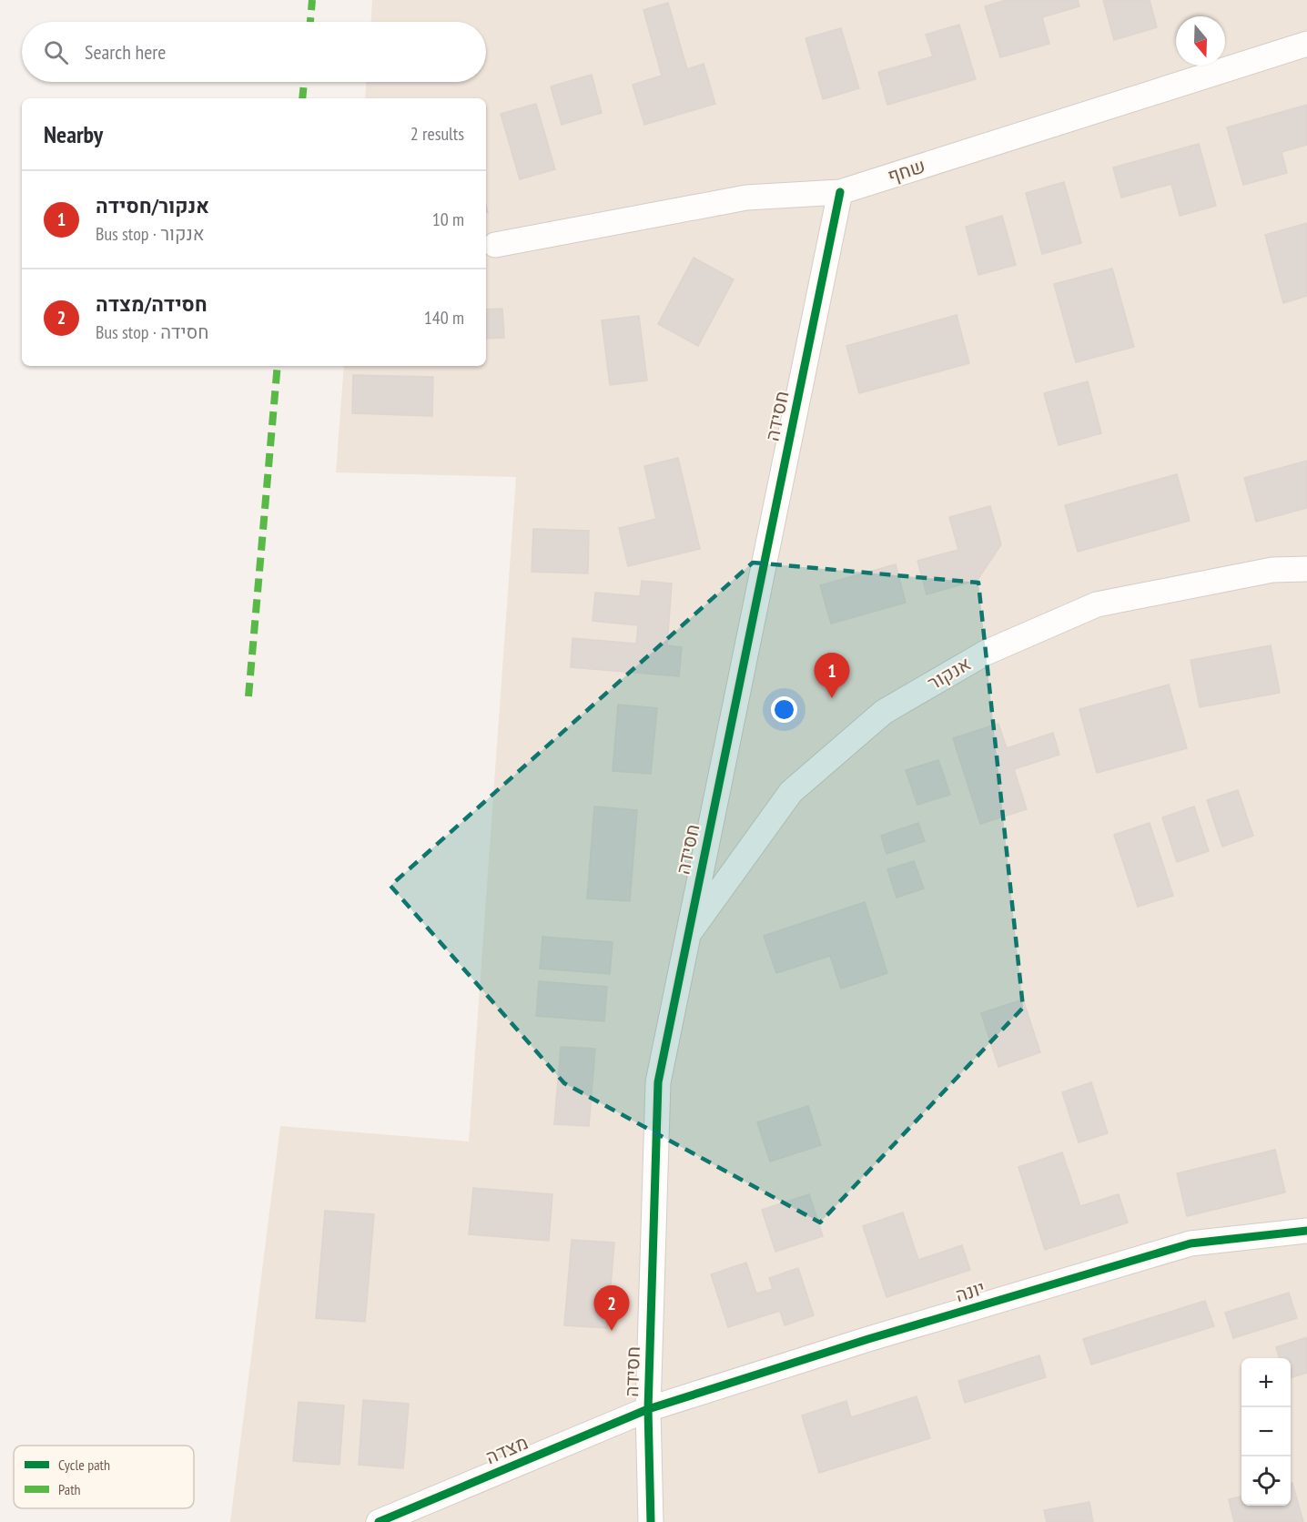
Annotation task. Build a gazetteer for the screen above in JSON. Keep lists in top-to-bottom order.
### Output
{
  "streets": {
    "street": [
      "שחף",
      "חסידה",
      "אנקור",
      "יונה",
      "מצדה"
    ]
  },
  "crossings": [
    ["שחף", "חסידה"],
    ["חסידה", "אנקור"],
    ["חסידה", "יונה"],
    ["חסידה", "מצדה"],
    ["יונה", "מצדה"]
  ],
  "legend": ["Cycle path", "Path"],
  "north": "bottom",
  "page": {
    "search": "Search here",
    "heading": ["Nearby", "2 results"],
    "list": [
      {
        "mark": "1",
        "name": "אנקור/חסידה",
        "note": "Bus stop · אנקור",
        "value": "10 m"
      },
      {
        "mark": "2",
        "name": "חסידה/מצדה",
        "note": "Bus stop · חסידה",
        "value": "140 m"
      }
    ],
    "pins": ["1", "2"],
    "map_buttons": ["+", "−"]
  }
}
